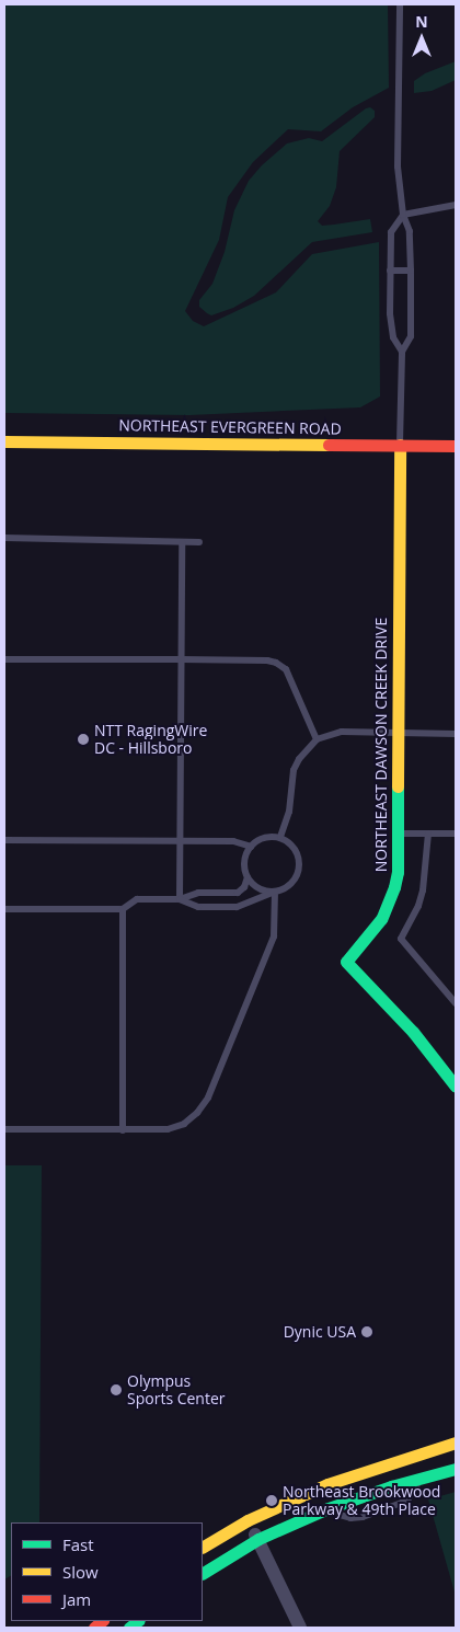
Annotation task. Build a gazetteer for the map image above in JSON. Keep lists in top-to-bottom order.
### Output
{
  "streets": {
    "main road": ["NORTHEAST EVERGREEN ROAD", "NORTHEAST DAWSON CREEK DRIVE"]
  },
  "crossings": [
    ["NORTHEAST EVERGREEN ROAD", "NORTHEAST DAWSON CREEK DRIVE"]
  ],
  "places": [
    "NTT RagingWire DC - Hillsboro",
    "Dynic USA",
    "Olympus Sports Center",
    "Northeast Brookwood Parkway & 49th Place"
  ],
  "legend": ["Fast", "Slow", "Jam"],
  "north": "top"
}
